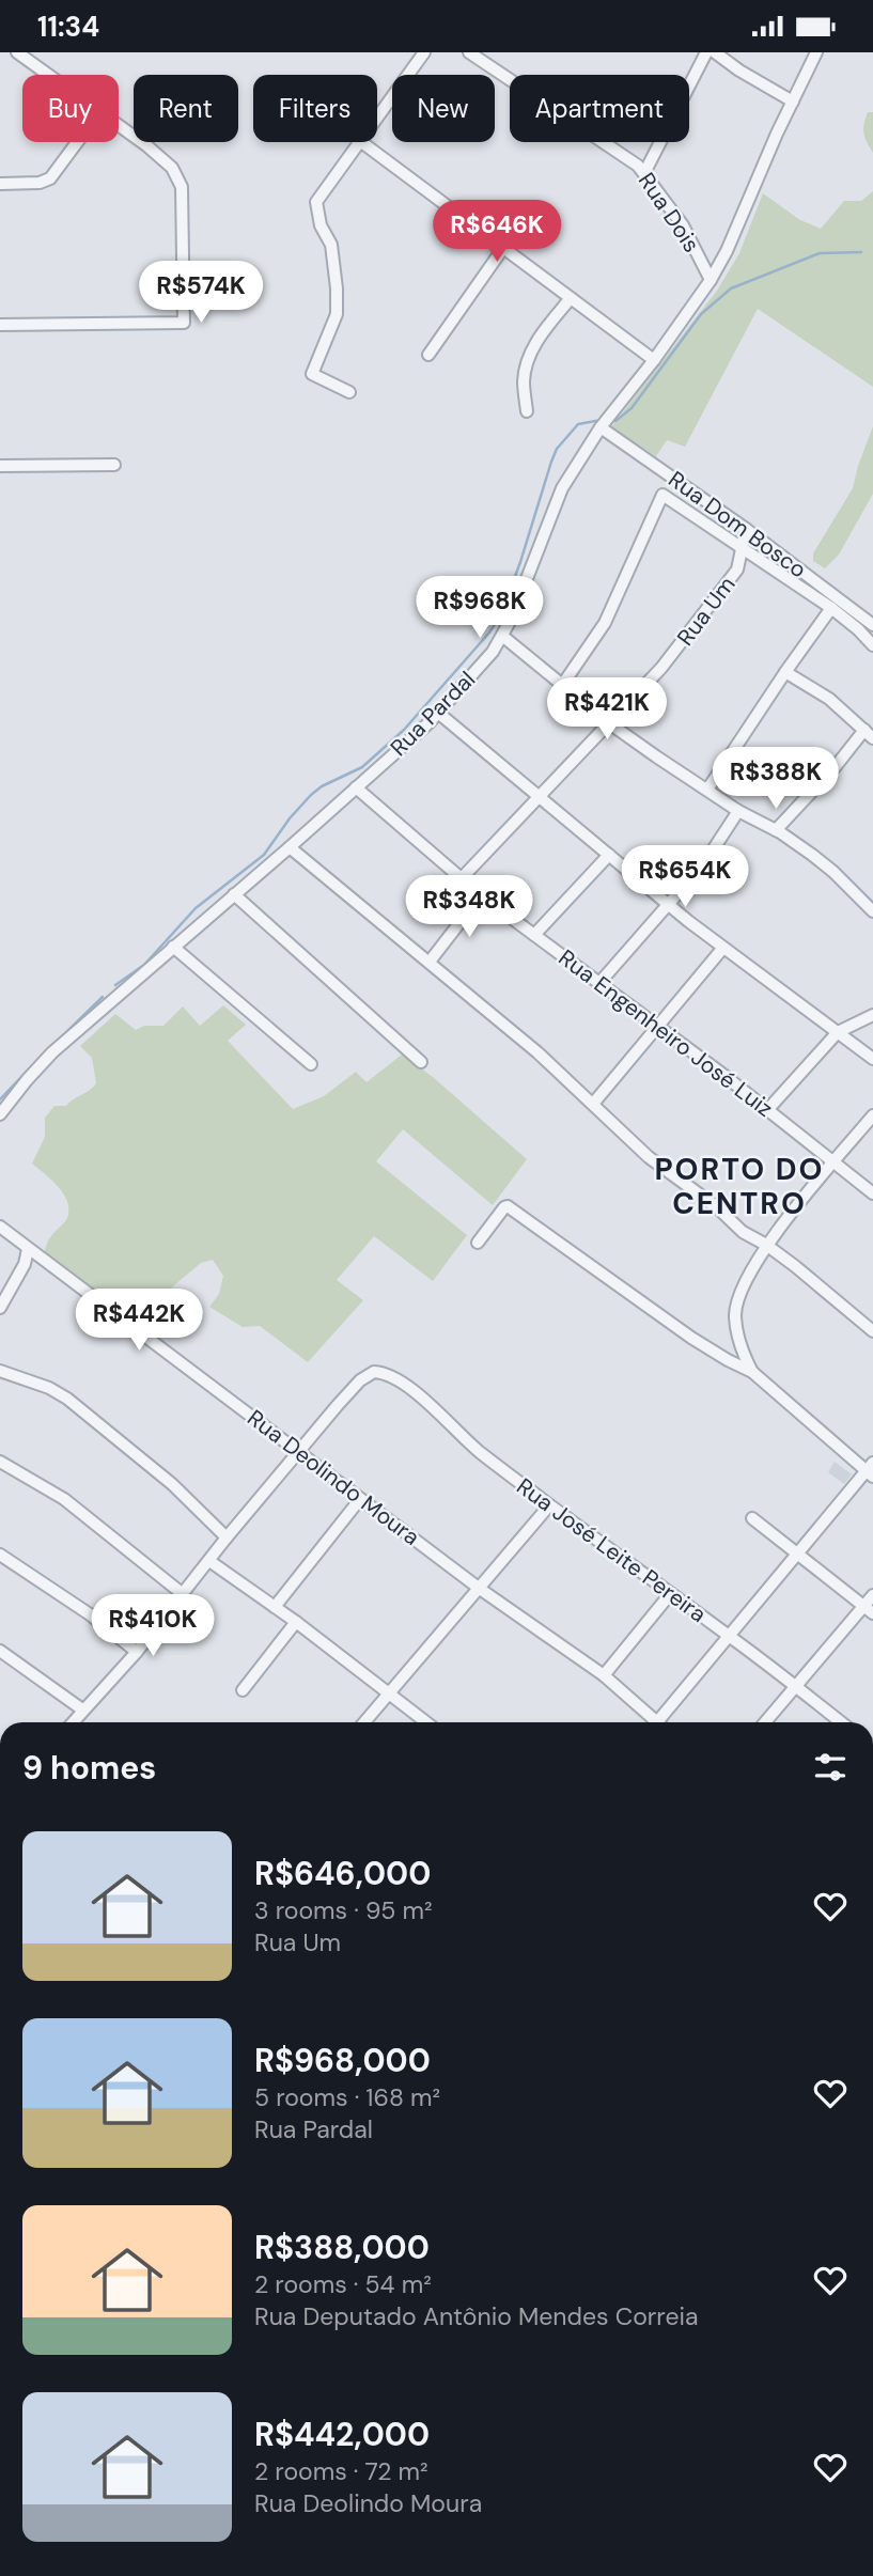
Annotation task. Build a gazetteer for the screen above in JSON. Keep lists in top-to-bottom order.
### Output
{
  "streets": {
    "street": [
      "Rua Dois",
      "Rua Dom Bosco",
      "Rua Um",
      "Rua Pardal",
      "Rua Engenheiro José Luiz",
      "Rua Deolindo Moura",
      "Rua José Leite Pereira"
    ]
  },
  "crossings": [
    ["Rua Dois", "Rua Pardal"],
    ["Rua Dom Bosco", "Rua Um"],
    ["Rua Dom Bosco", "Rua Pardal"],
    ["Rua Um", "Rua Engenheiro José Luiz"],
    ["Rua Pardal", "Rua Engenheiro José Luiz"],
    ["Rua Deolindo Moura", "Rua José Leite Pereira"]
  ],
  "districts": ["PORTO DO CENTRO"],
  "page": {
    "status": "11:34",
    "chip": [
      "Buy",
      "Rent",
      "Filters",
      "New",
      "Apartment"
    ],
    "price": [
      "R$646K",
      "R$574K",
      "R$968K",
      "R$421K",
      "R$388K",
      "R$654K",
      "R$348K",
      "R$442K",
      "R$410K"
    ],
    "heading": "9 homes",
    "list": [
      {
        "name": "R$646,000",
        "note": "3 rooms · 95 m² · Rua Um"
      },
      {
        "name": "R$968,000",
        "note": "5 rooms · 168 m² · Rua Pardal"
      },
      {
        "name": "R$388,000",
        "note": "2 rooms · 54 m² · Rua Deputado Antônio Mendes Correia"
      },
      {
        "name": "R$442,000",
        "note": "2 rooms · 72 m² · Rua Deolindo Moura"
      }
    ]
  }
}
